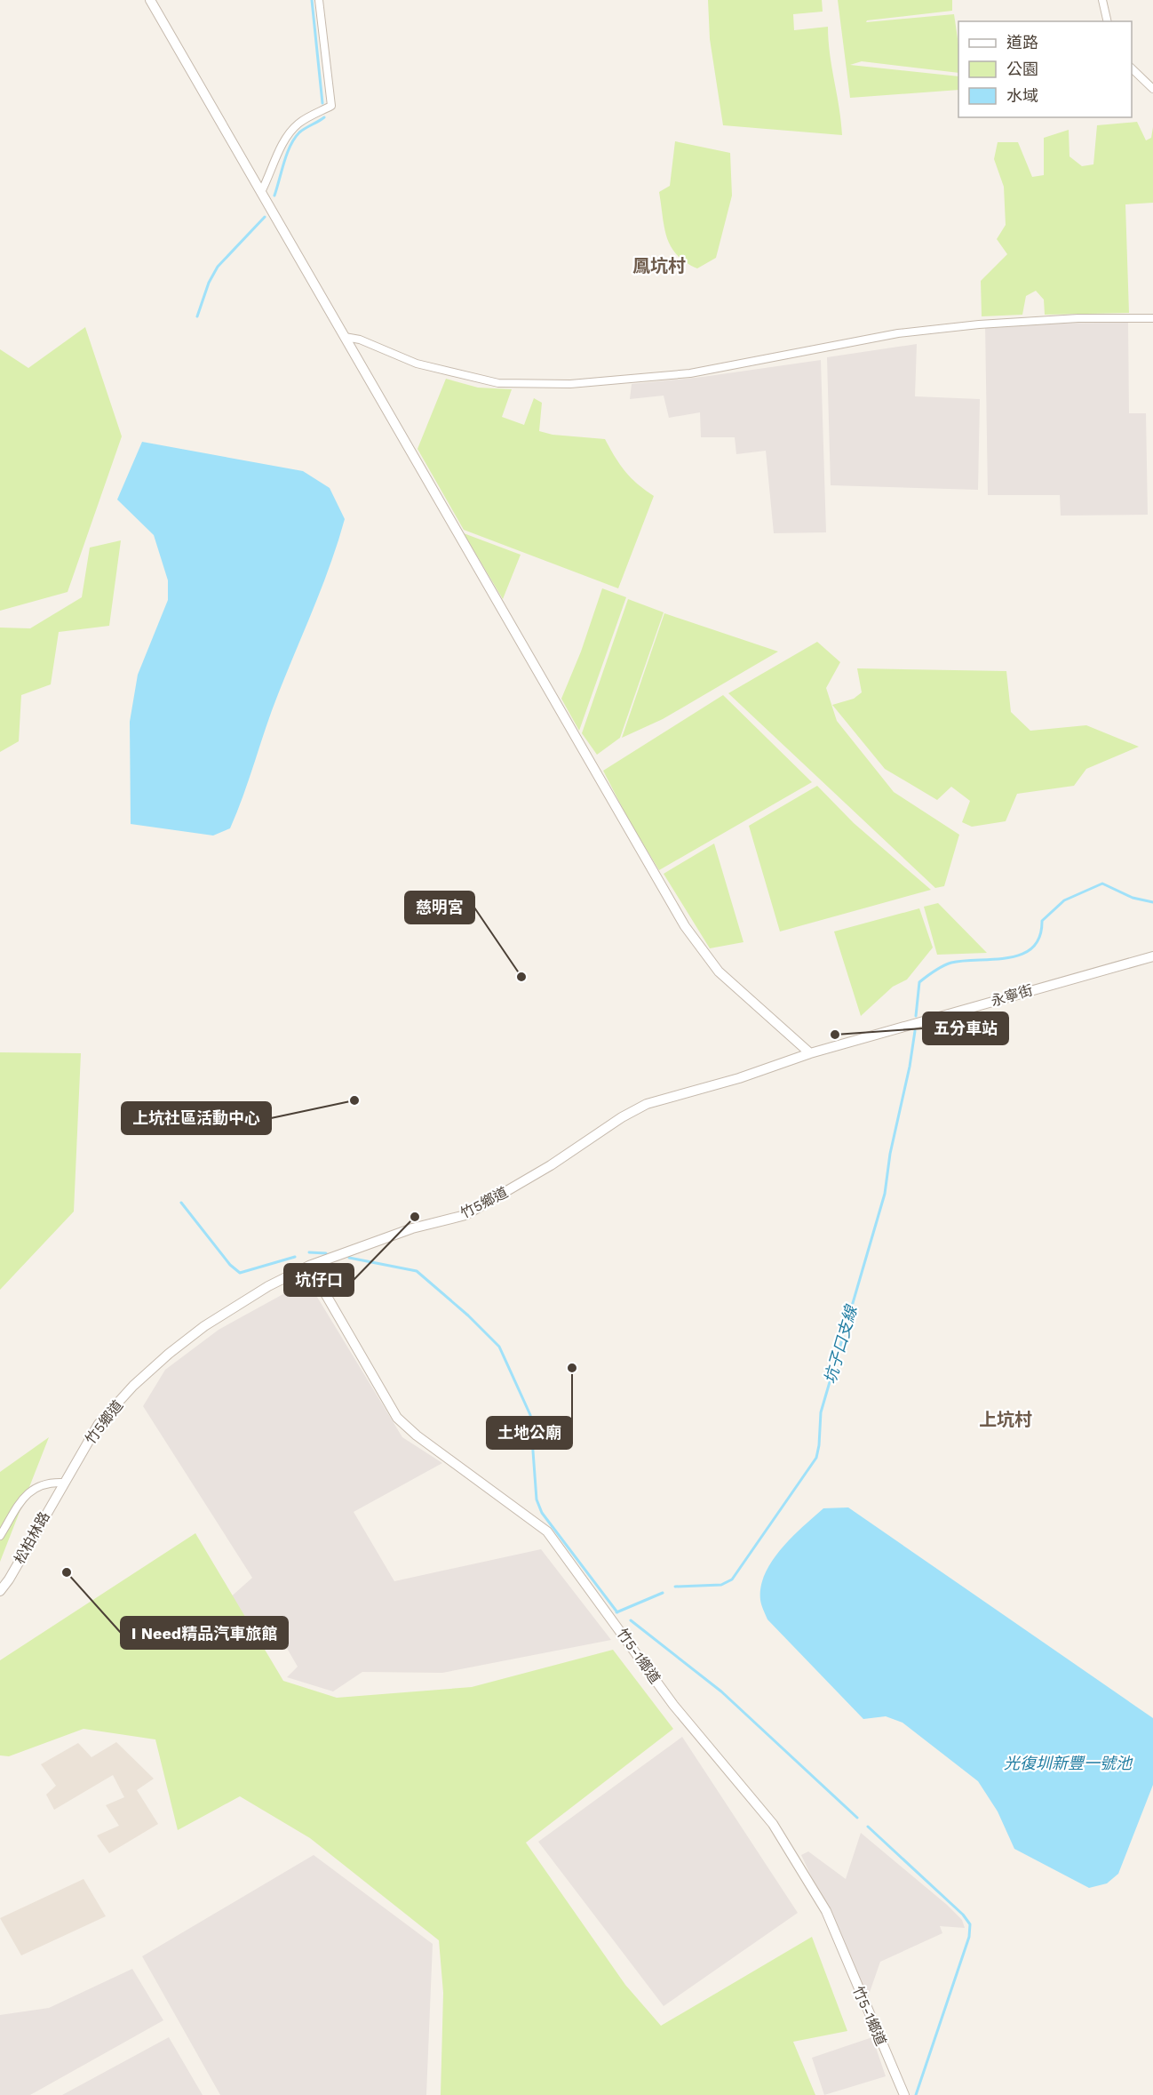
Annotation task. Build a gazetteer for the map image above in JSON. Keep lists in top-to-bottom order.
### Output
{
  "streets": {
    "street": [
      "永寧街",
      "竹5鄉道",
      "松柏林路",
      "竹5-1鄉道"
    ]
  },
  "crossings": [
    ["永寧街", "竹5鄉道"],
    ["竹5鄉道", "松柏林路"],
    ["竹5鄉道", "竹5-1鄉道"]
  ],
  "districts": ["鳳坑村", "上坑村"],
  "water": ["坑子口支線", "光復圳新豐一號池"],
  "places": [
    "慈明宮",
    "五分車站",
    "上坑社區活動中心",
    "坑仔口",
    "土地公廟",
    "I Need精品汽車旅館"
  ],
  "legend": ["道路", "公園", "水域"]
}
